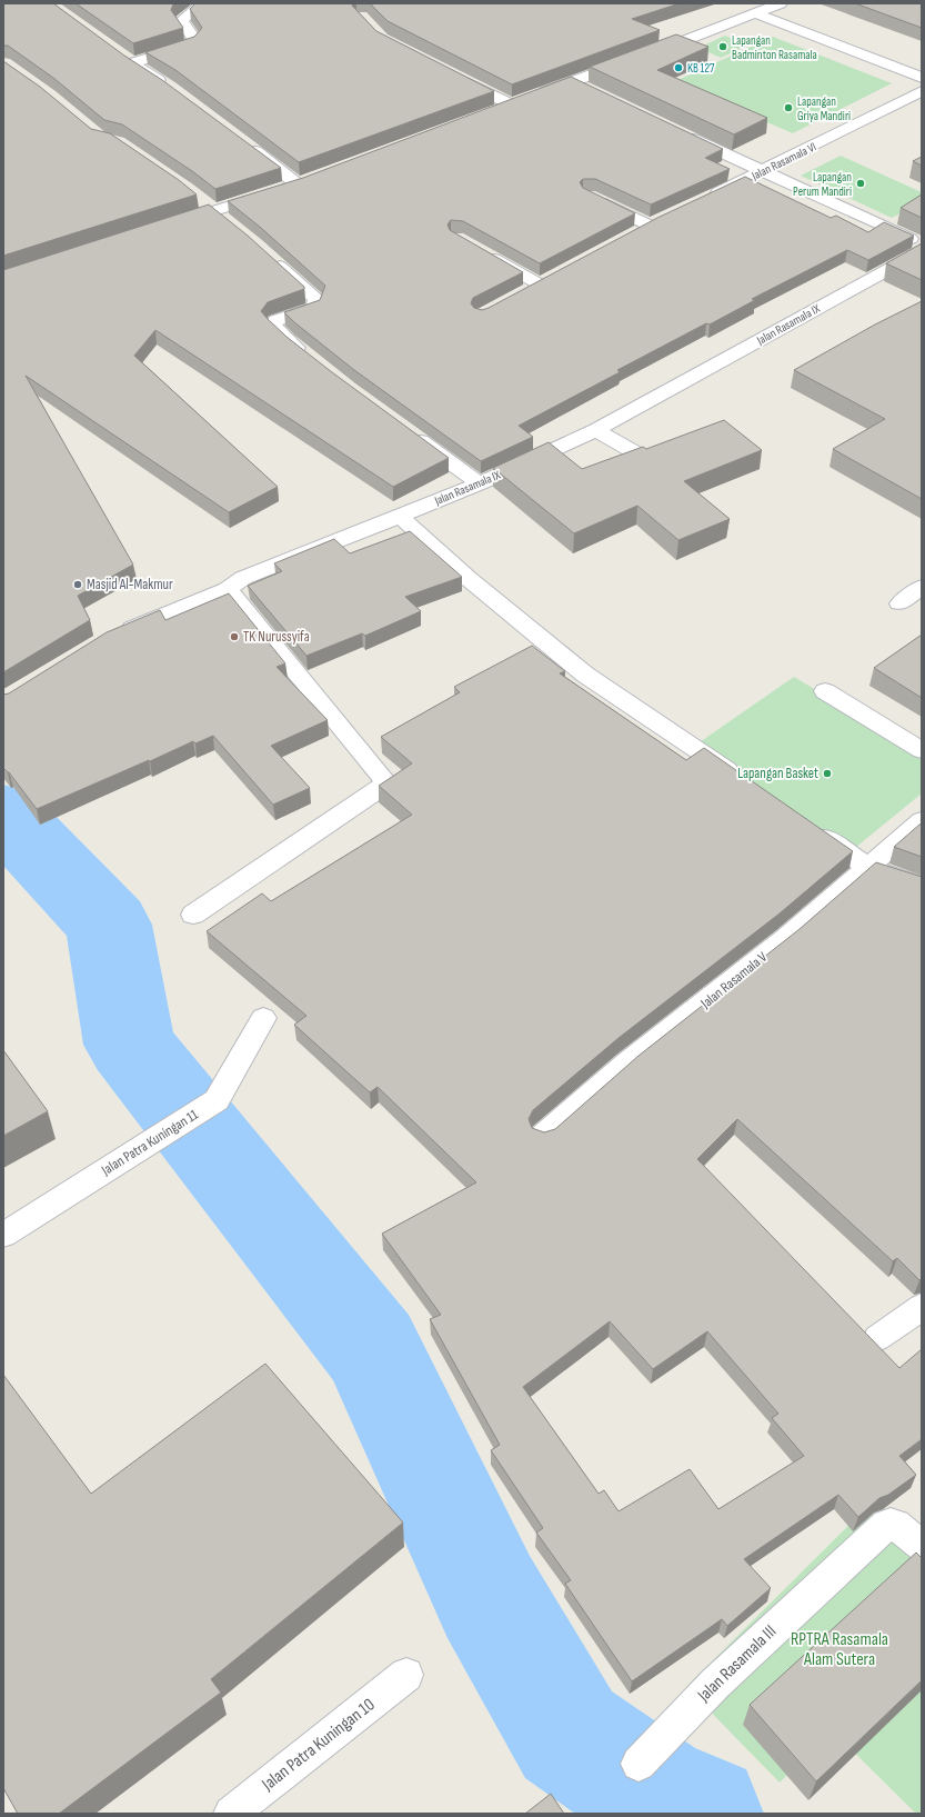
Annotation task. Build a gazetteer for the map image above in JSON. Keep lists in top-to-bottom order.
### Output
{
  "streets": {
    "street": [
      "Jalan Rasamala VI",
      "Jalan Rasamala IX",
      "Jalan Rasamala V",
      "Jalan Patra Kuningan 11",
      "Jalan Rasamala III",
      "Jalan Patra Kuningan 10"
    ]
  },
  "parks": ["RPTRA Rasamala Alam Sutera"],
  "places": [
    "Lapangan Badminton Rasamala",
    "KB 127",
    "Lapangan Griya Mandiri",
    "Lapangan Perum Mandiri",
    "Masjid Al-Makmur",
    "TK Nurussyifa",
    "Lapangan Basket"
  ]
}
